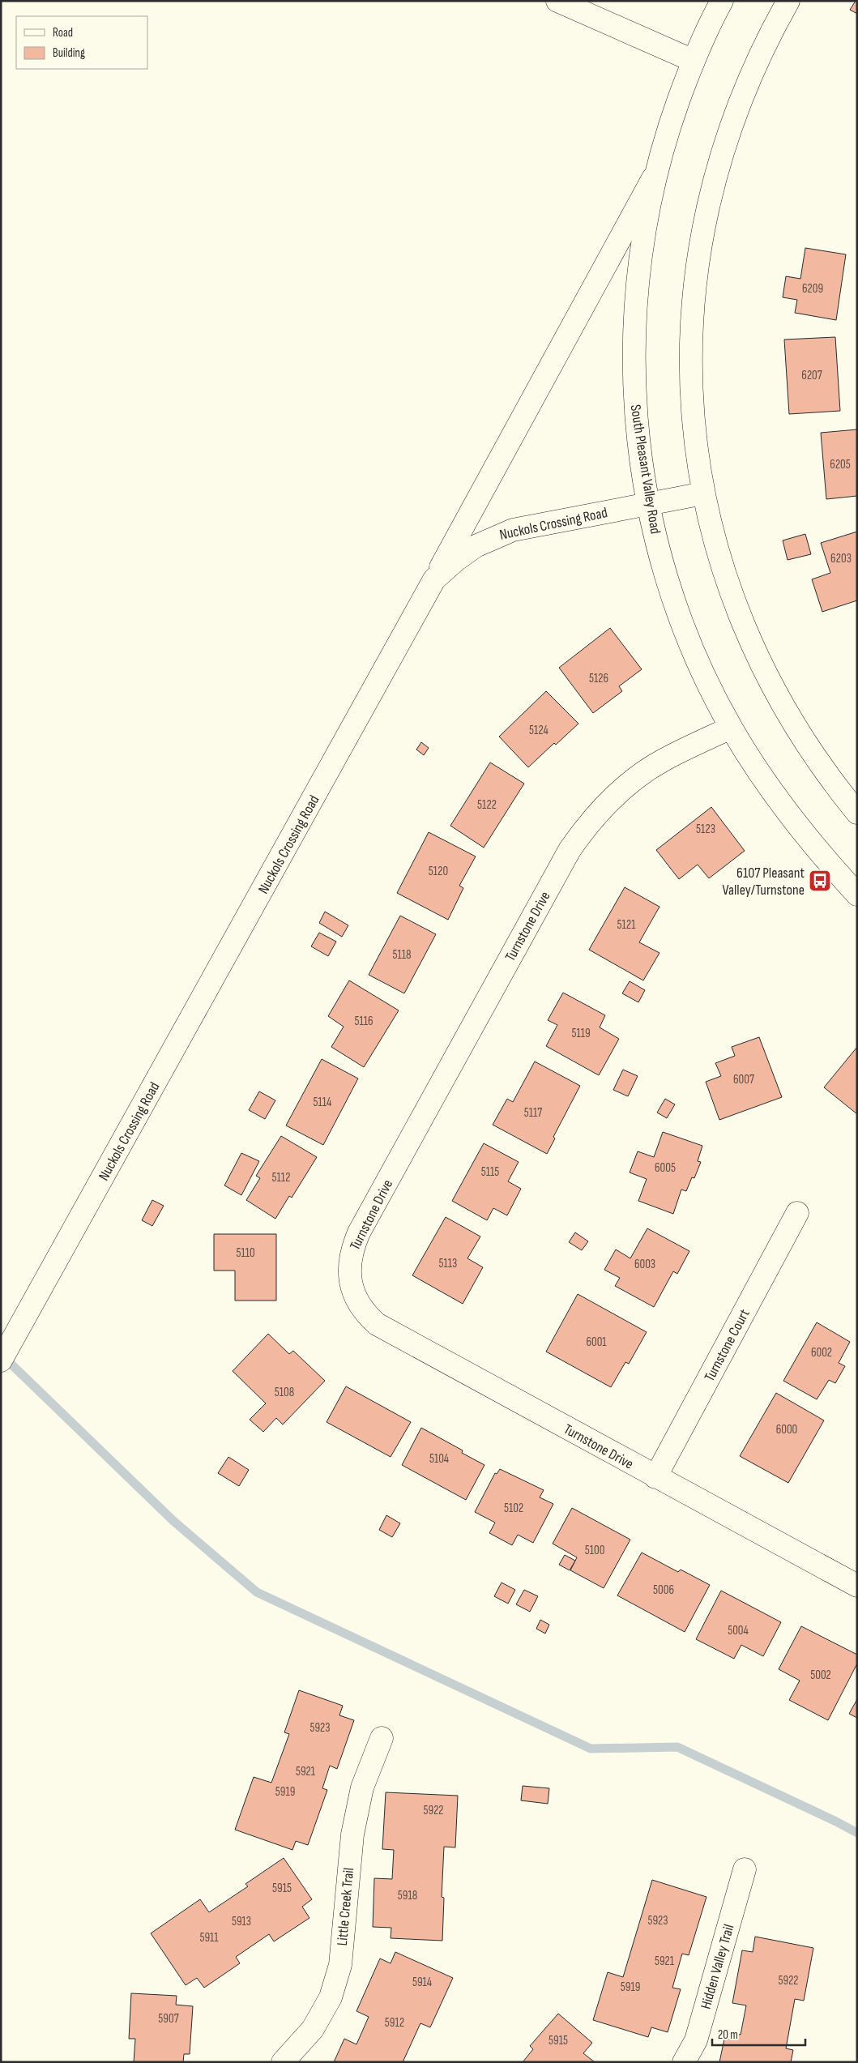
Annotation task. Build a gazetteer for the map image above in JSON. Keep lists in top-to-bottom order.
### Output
{
  "streets": {
    "street": [
      "South Pleasant Valley Road",
      "Nuckols Crossing Road",
      "Turnstone Drive",
      "Turnstone Court",
      "Little Creek Trail",
      "Hidden Valley Trail"
    ]
  },
  "crossings": [
    ["South Pleasant Valley Road", "Nuckols Crossing Road"],
    ["South Pleasant Valley Road", "Turnstone Drive"],
    ["Turnstone Drive", "Turnstone Court"]
  ],
  "places": {
    "bus stop": ["6107 Pleasant Valley/Turnstone"]
  },
  "house_numbers": [
    "6209",
    "6207",
    "6205",
    "6203",
    "5126",
    "5124",
    "5122",
    "5123",
    "5120",
    "5121",
    "5118",
    "5116",
    "5119",
    "6007",
    "5114",
    "5117",
    "6005",
    "5115",
    "5112",
    "5110",
    "5113",
    "6003",
    "6001",
    "6002",
    "5108",
    "6000",
    "5104",
    "5102",
    "5100",
    "5006",
    "5004",
    "5002",
    "5923",
    "5921",
    "5919",
    "5922",
    "5915",
    "5918",
    "5923",
    "5913",
    "5911",
    "5921",
    "5922",
    "5914",
    "5919",
    "5907",
    "5912",
    "5915"
  ],
  "legend": ["Road", "Building"],
  "scale_bar": "20 m"
}
